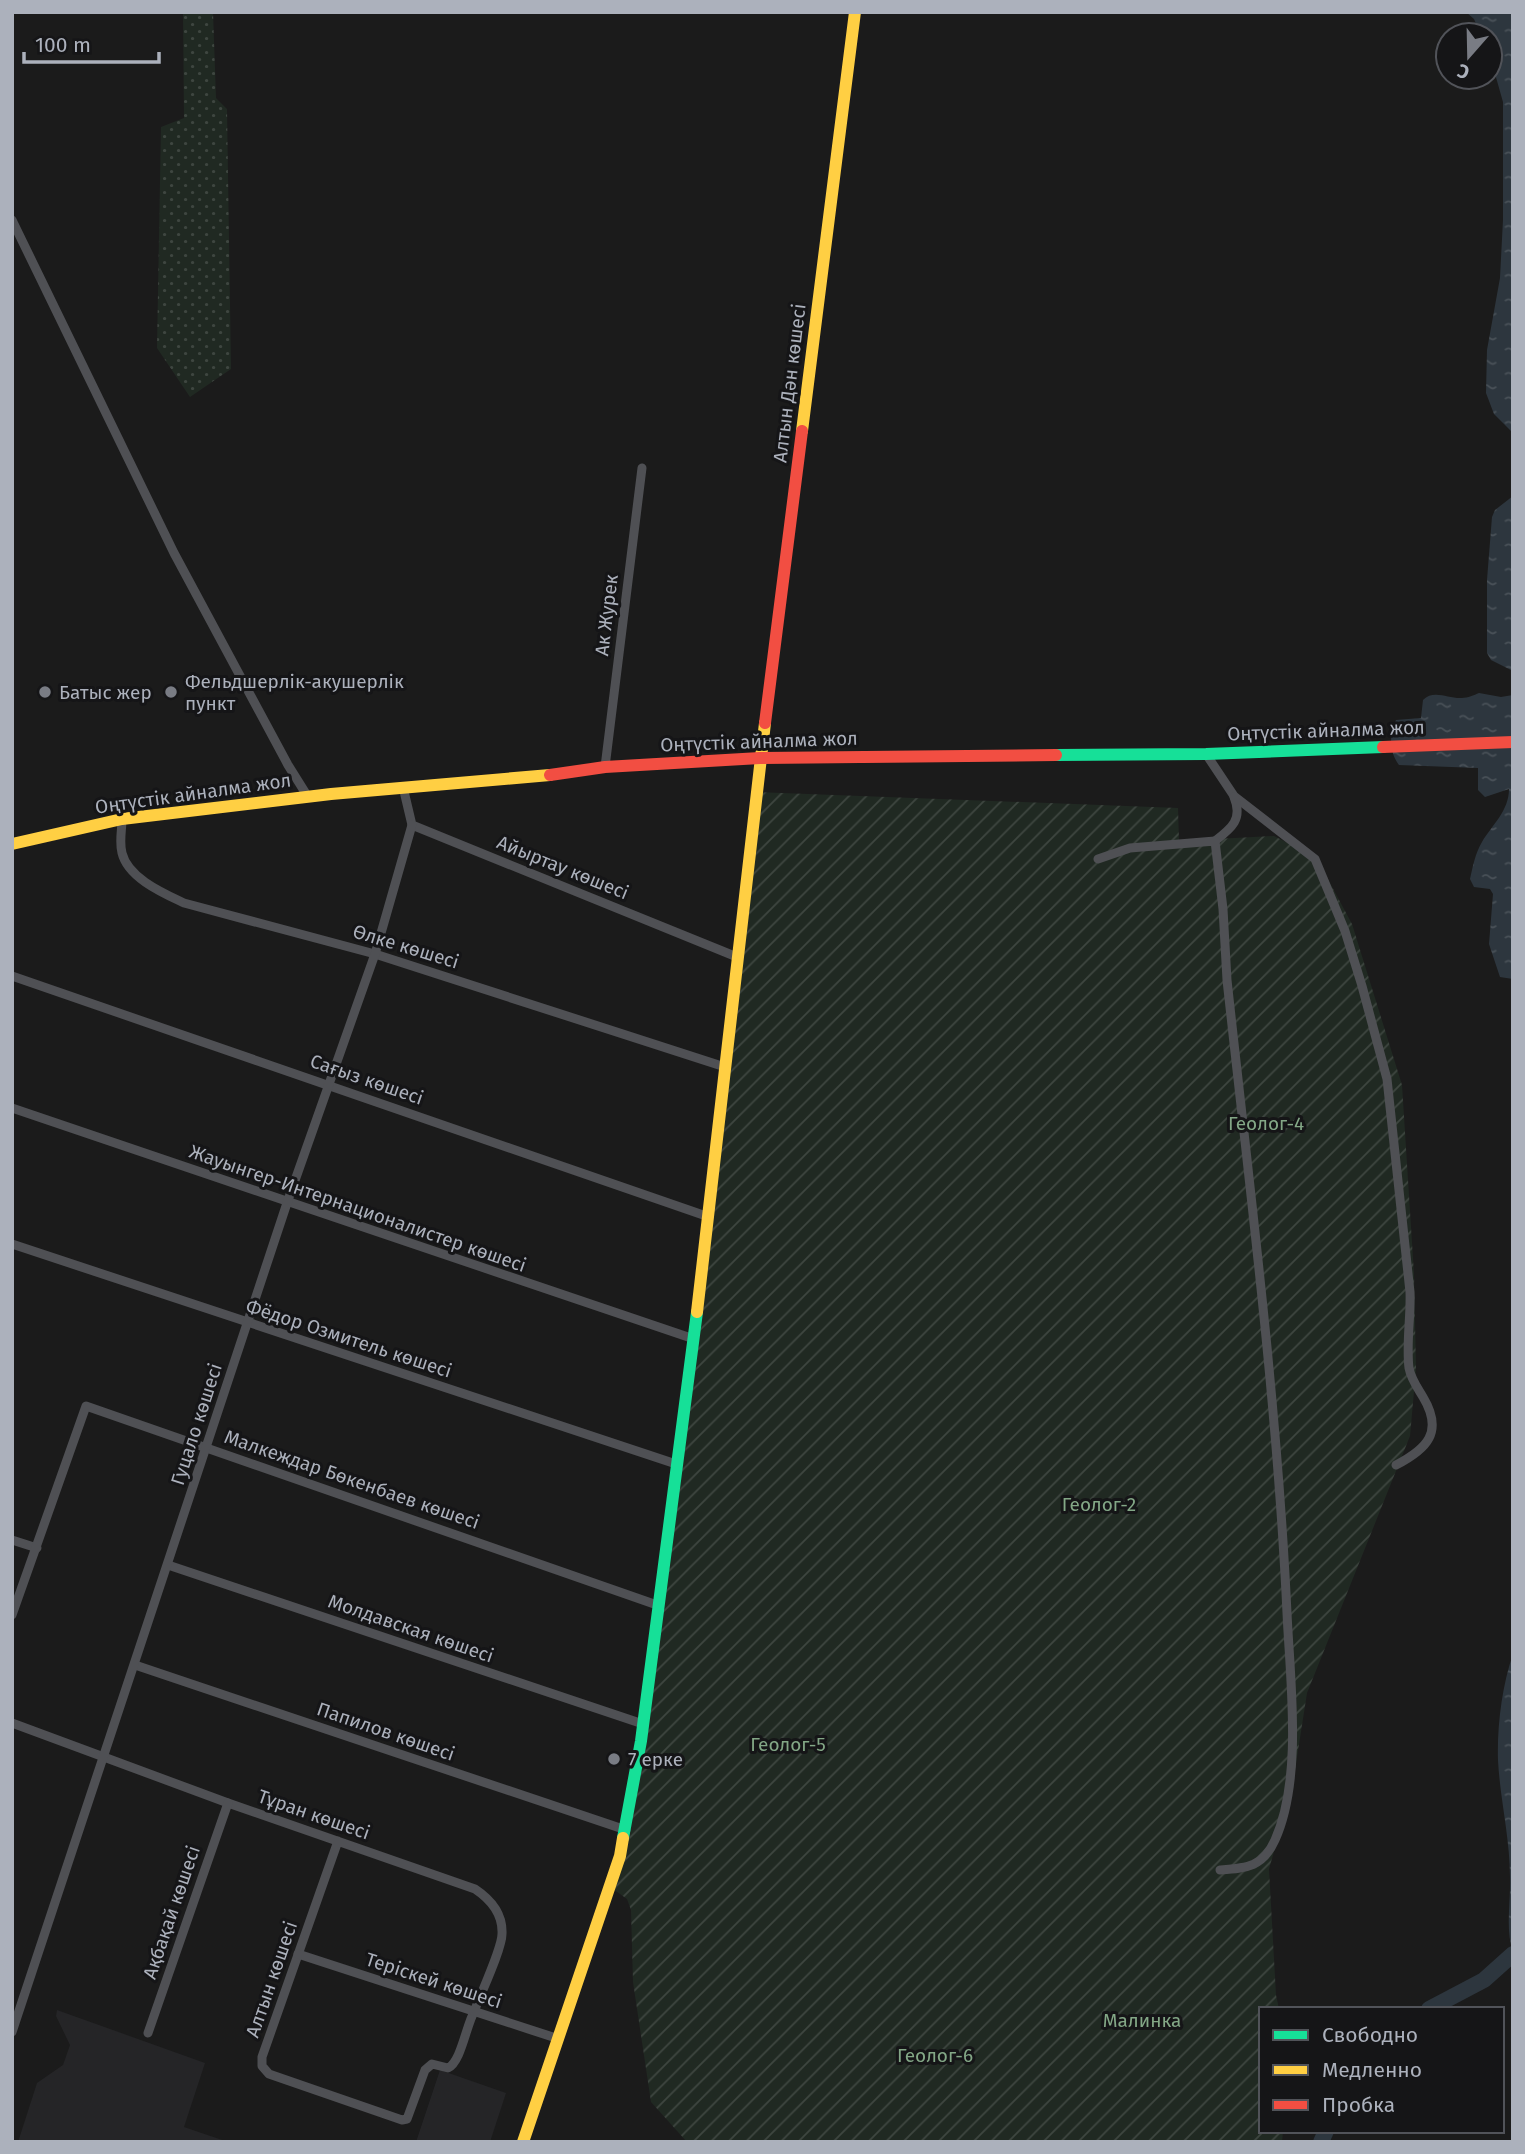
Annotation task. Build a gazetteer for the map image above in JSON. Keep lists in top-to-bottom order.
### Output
{
  "streets": {
    "main road": ["Алтын Дән көшесі", "Оңтүстік айналма жол"],
    "street": [
      "Ак Журек",
      "Айыртау көшесі",
      "Өлке көшесі",
      "Сағыз көшесі",
      "Жауынгер-Интернационалистер көшесі",
      "Фёдор Озмитель көшесі",
      "Гуцало көшесі",
      "Малкеждар Бөкенбаев көшесі",
      "Молдавская көшесі",
      "Папилов көшесі",
      "Тұран көшесі",
      "Ақбақай көшесі",
      "Алтын көшесі",
      "Теріскей көшесі"
    ]
  },
  "crossings": [
    ["Алтын Дән көшесі", "Оңтүстік айналма жол"],
    ["Алтын Дән көшесі", "Айыртау көшесі"],
    ["Алтын Дән көшесі", "Өлке көшесі"],
    ["Алтын Дән көшесі", "Сағыз көшесі"],
    ["Алтын Дән көшесі", "Жауынгер-Интернационалистер көшесі"],
    ["Алтын Дән көшесі", "Фёдор Озмитель көшесі"],
    ["Алтын Дән көшесі", "Малкеждар Бөкенбаев көшесі"],
    ["Алтын Дән көшесі", "Молдавская көшесі"],
    ["Алтын Дән көшесі", "Папилов көшесі"],
    ["Алтын Дән көшесі", "Теріскей көшесі"],
    ["Ак Журек", "Оңтүстік айналма жол"],
    ["Оңтүстік айналма жол", "Өлке көшесі"],
    ["Айыртау көшесі", "Гуцало көшесі"],
    ["Өлке көшесі", "Гуцало көшесі"],
    ["Сағыз көшесі", "Гуцало көшесі"],
    ["Жауынгер-Интернационалистер көшесі", "Гуцало көшесі"],
    ["Фёдор Озмитель көшесі", "Гуцало көшесі"],
    ["Гуцало көшесі", "Малкеждар Бөкенбаев көшесі"],
    ["Гуцало көшесі", "Молдавская көшесі"],
    ["Гуцало көшесі", "Папилов көшесі"],
    ["Гуцало көшесі", "Тұран көшесі"],
    ["Тұран көшесі", "Ақбақай көшесі"],
    ["Тұран көшесі", "Алтын көшесі"],
    ["Тұран көшесі", "Теріскей көшесі"],
    ["Алтын көшесі", "Теріскей көшесі"]
  ],
  "parks": [
    "Геолог-4",
    "Геолог-2",
    "Геолог-5",
    "Малинка",
    "Геолог-6"
  ],
  "places": ["Батыс жер", "Фельдшерлік-акушерлік пункт", "7 ерке"],
  "legend": ["Свободно", "Медленно", "Пробка"],
  "scale_bar": "100 m",
  "north": "bottom"
}
